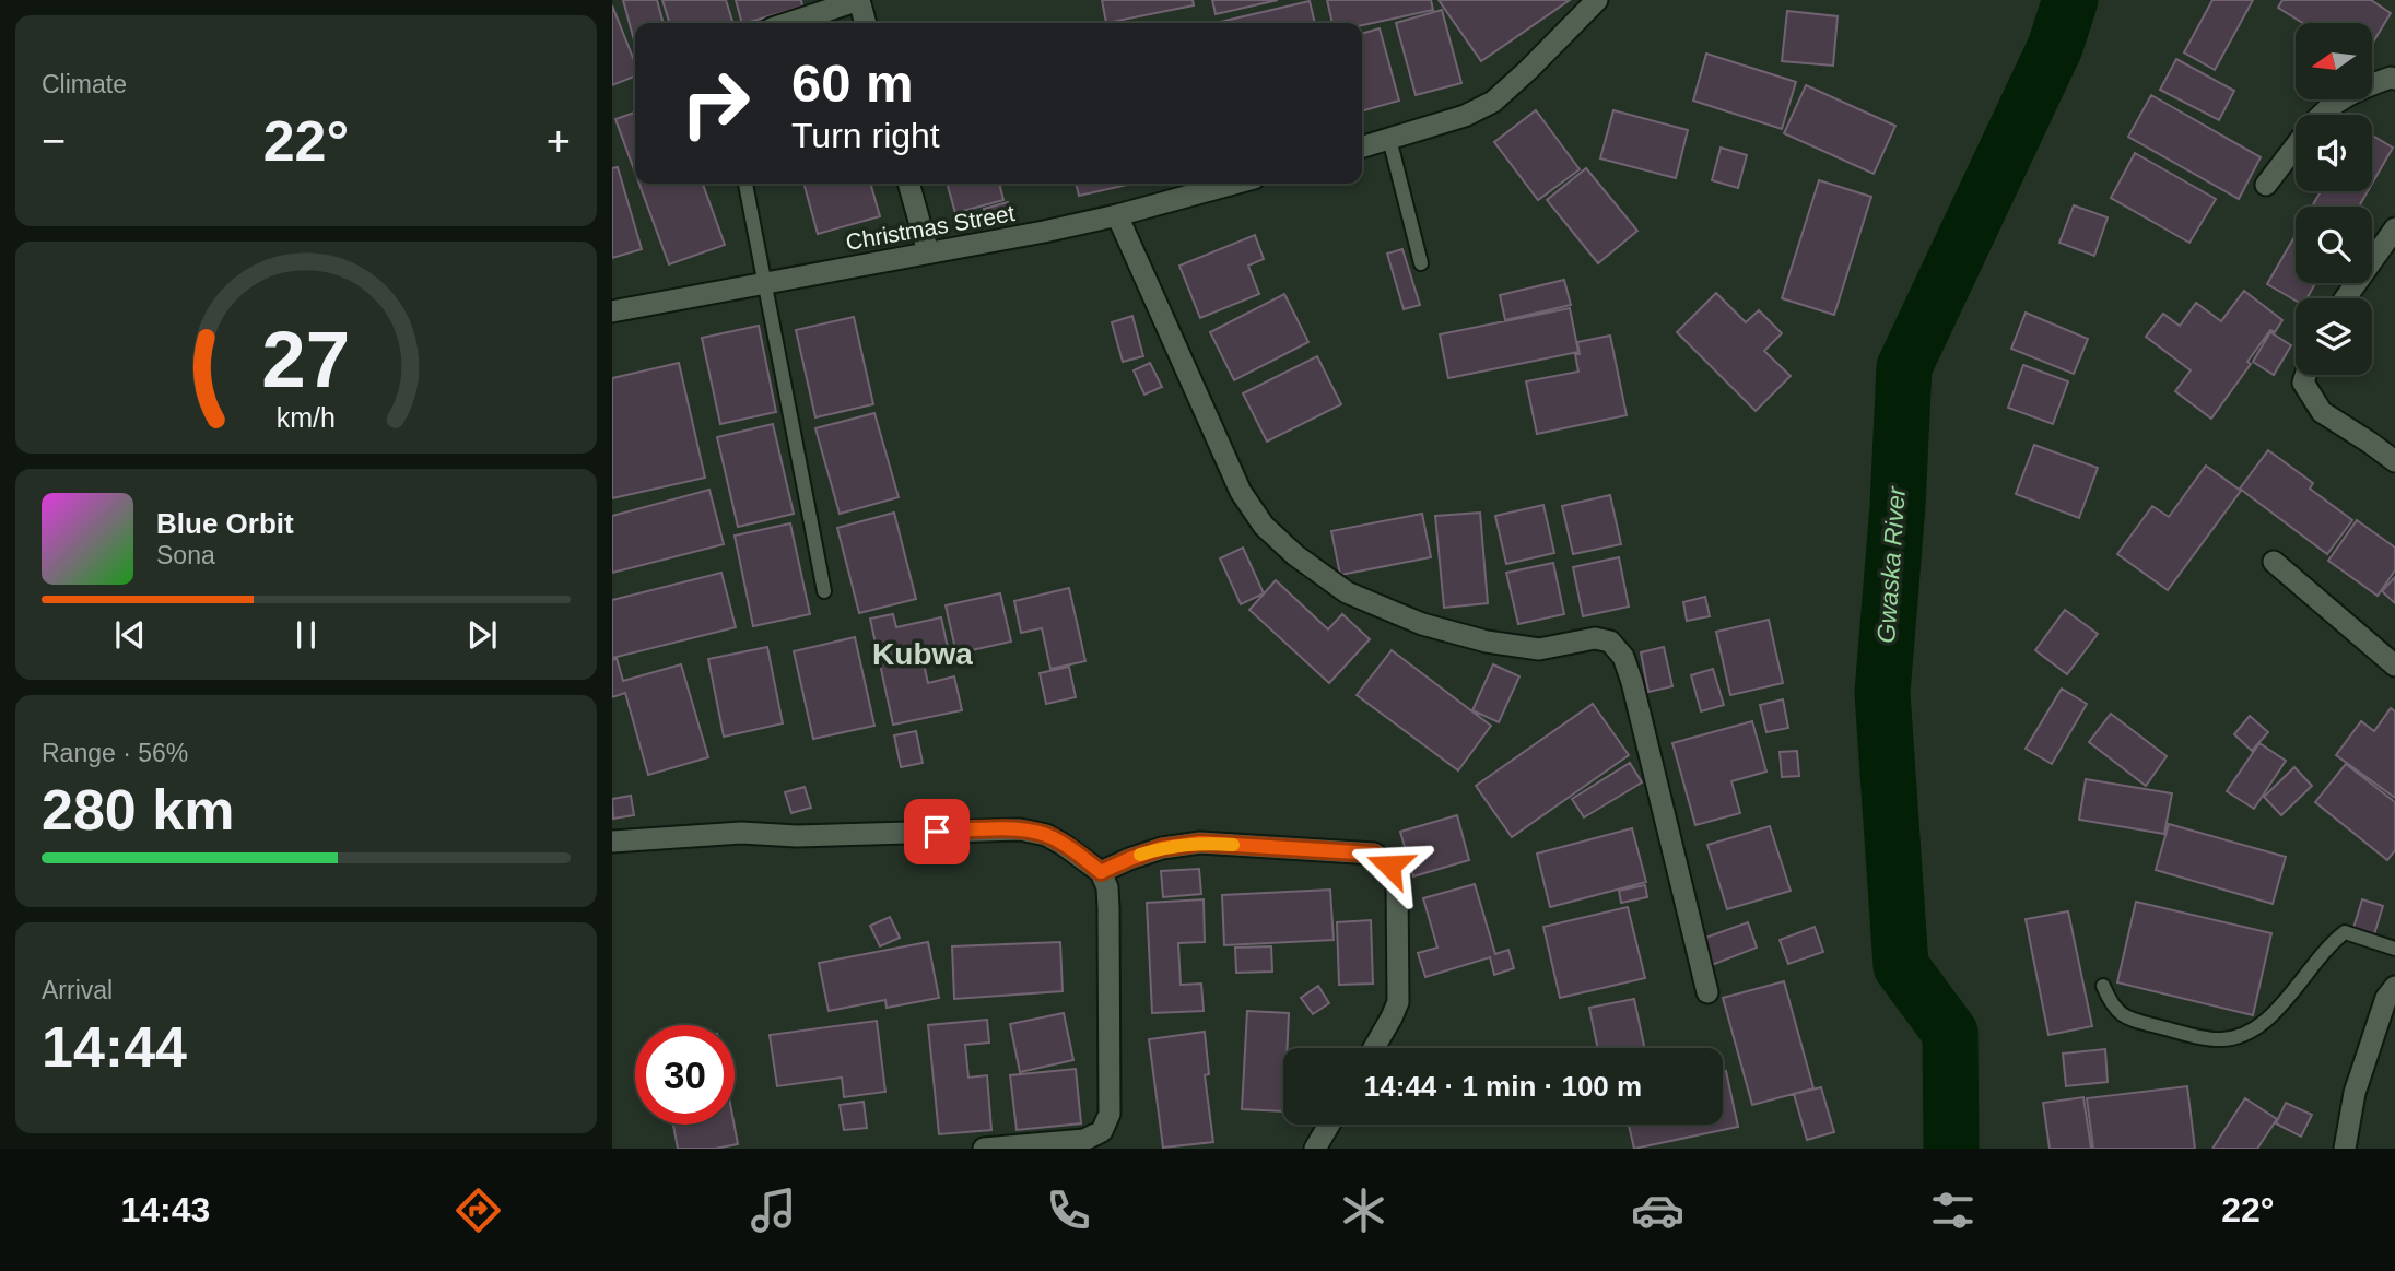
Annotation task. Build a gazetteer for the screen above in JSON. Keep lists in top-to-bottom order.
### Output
{
  "streets": {
    "street": ["Christmas Street"]
  },
  "districts": ["Kubwa"],
  "water": ["Gwaska River"],
  "north": "left",
  "page": {
    "tile": [
      "Climate",
      ["Range · 56%", "280 km"],
      ["Arrival", "14:44"]
    ],
    "turn": ["60 m", "Turn right"],
    "heat": ["−", "22°", "+"],
    "song": ["Blue Orbit", "Sona"],
    "limit": "30",
    "trip": "14:44 · 1 min · 100 m",
    "tabs": ["14:43", "22°"],
    "gauge": ["27", "km/h"]
  }
}
